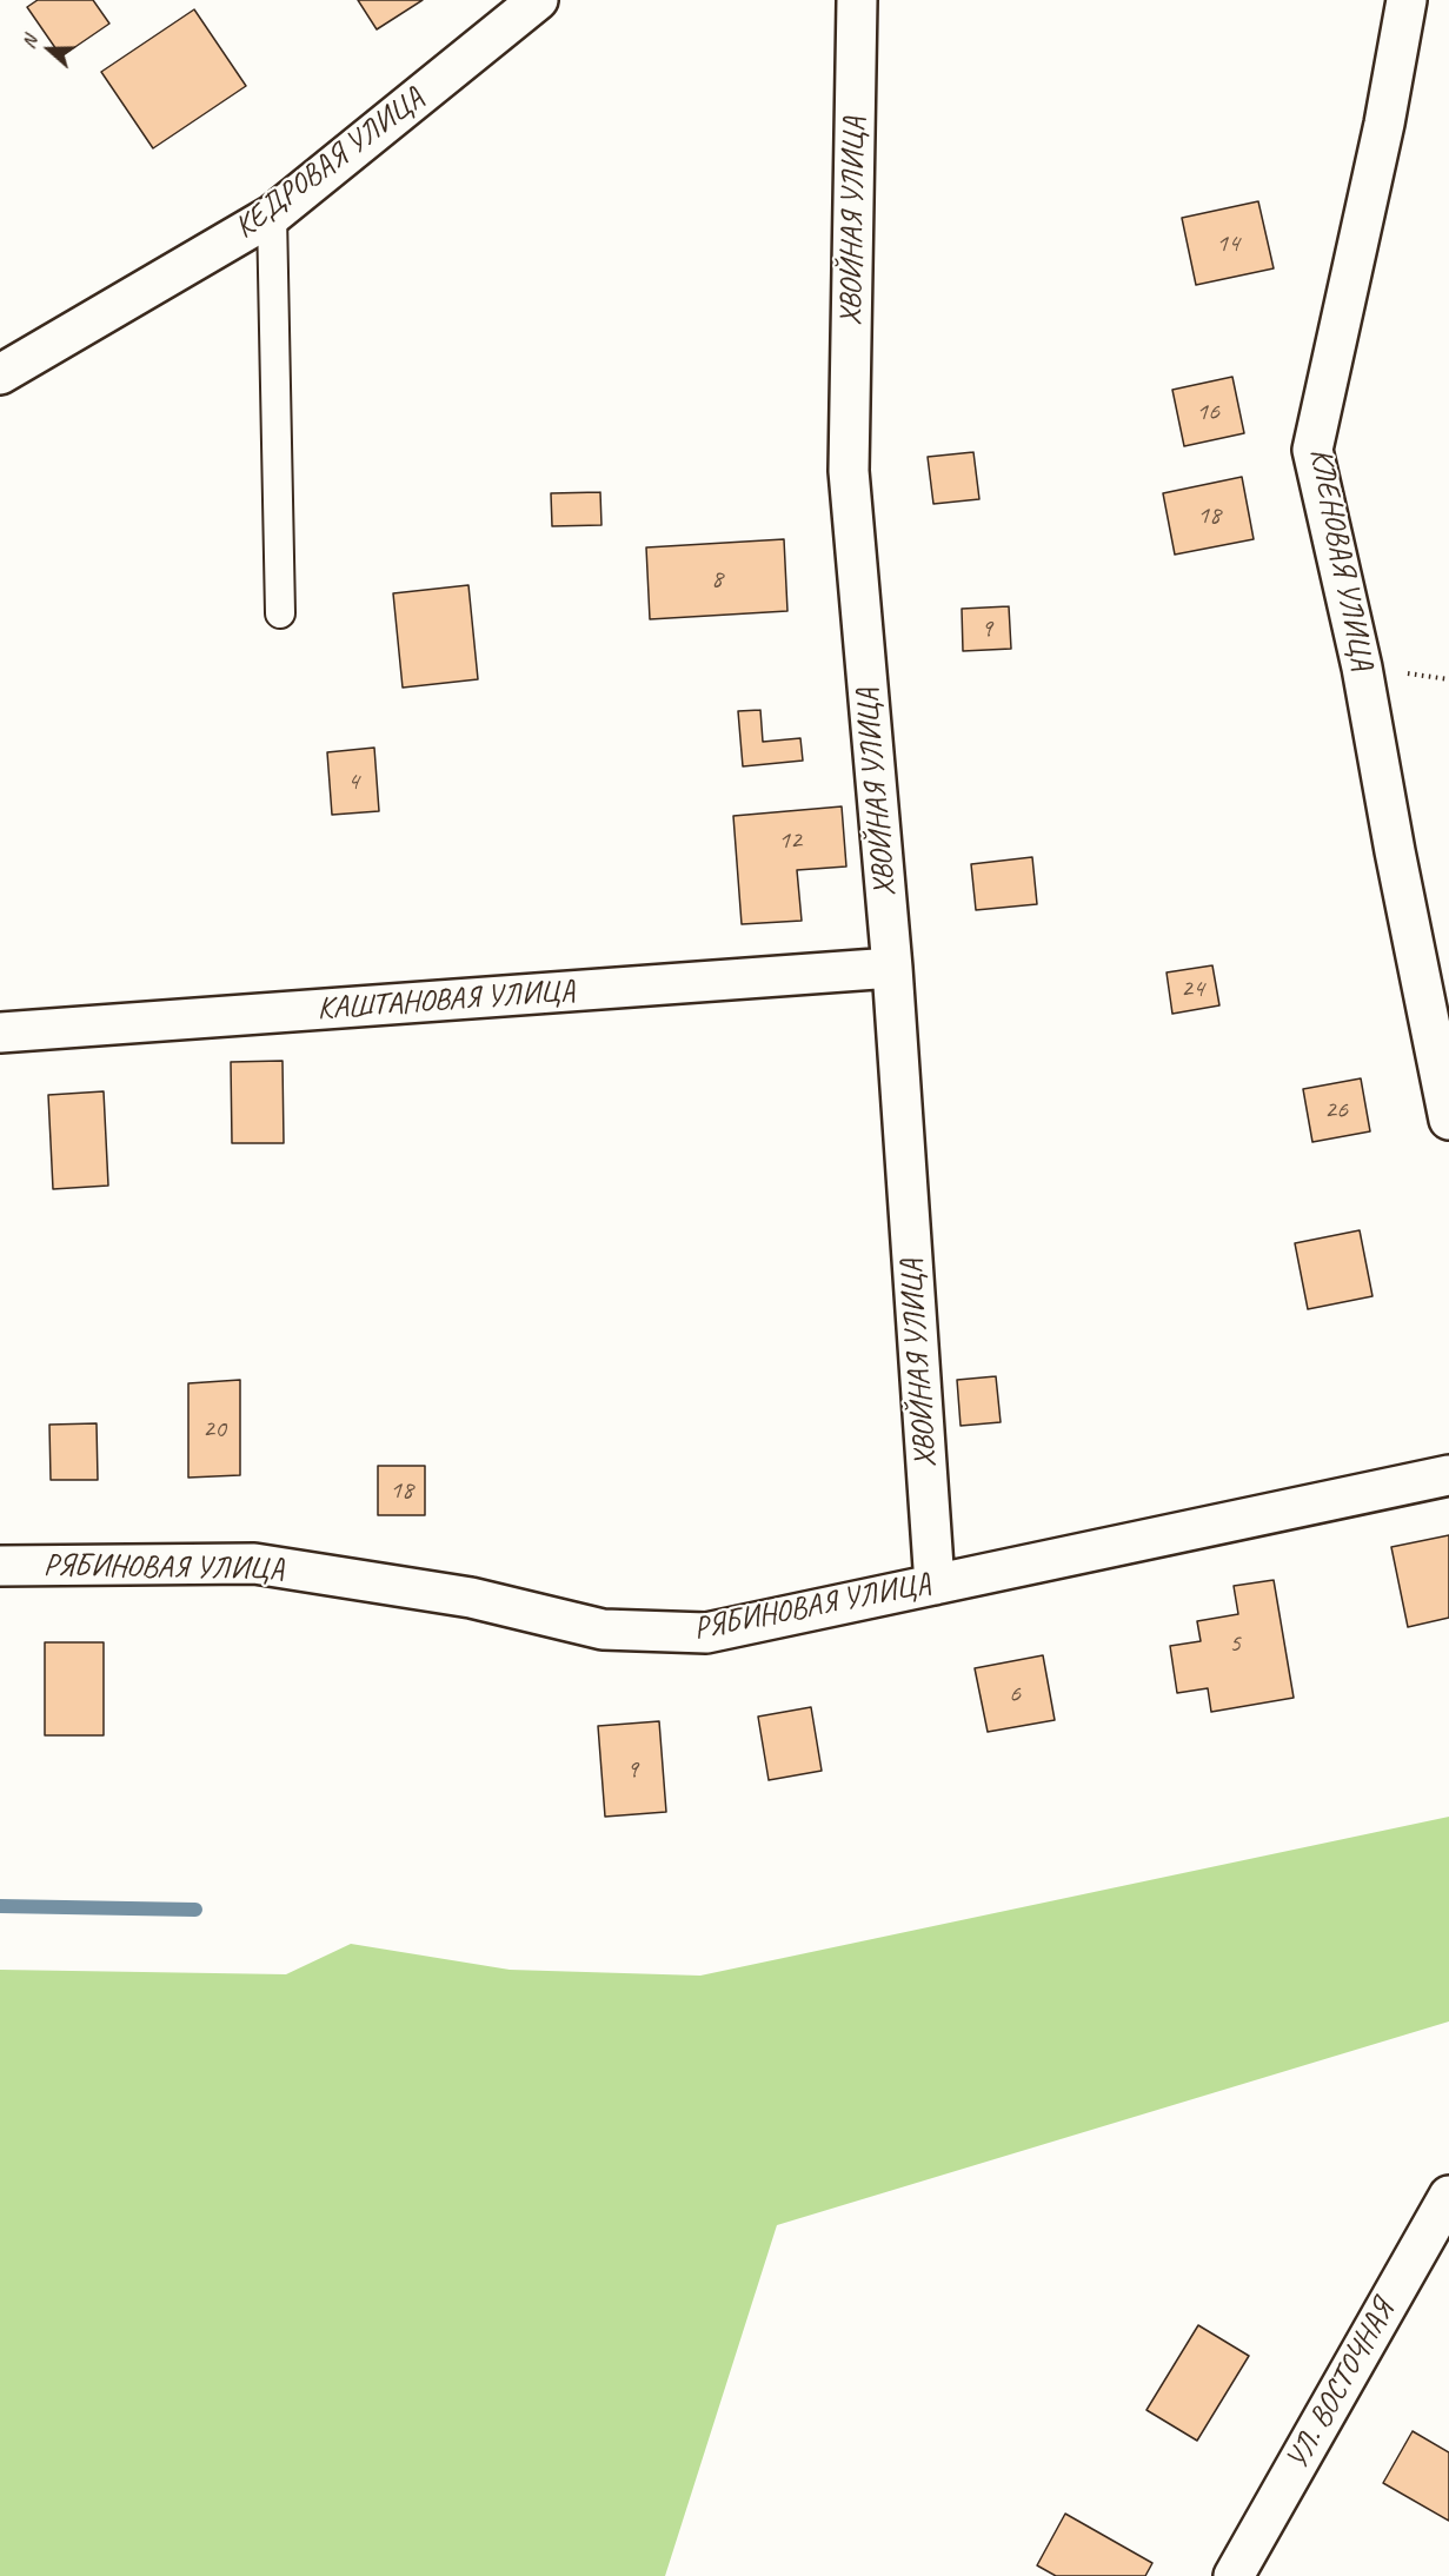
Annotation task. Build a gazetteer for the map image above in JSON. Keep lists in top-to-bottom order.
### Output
{
  "streets": {
    "street": [
      "КЕДРОВАЯ УЛИЦА",
      "ХВОЙНАЯ УЛИЦА",
      "КЛЕНОВАЯ УЛИЦА",
      "КАШТАНОВАЯ УЛИЦА",
      "РЯБИНОВАЯ УЛИЦА",
      "УЛ. ВОСТОЧНАЯ"
    ]
  },
  "crossings": [
    ["ХВОЙНАЯ УЛИЦА", "КАШТАНОВАЯ УЛИЦА"],
    ["ХВОЙНАЯ УЛИЦА", "РЯБИНОВАЯ УЛИЦА"]
  ],
  "house_numbers": [
    "14",
    "16",
    "18",
    "8",
    "9",
    "4",
    "12",
    "24",
    "26",
    "20",
    "18",
    "5",
    "6",
    "9"
  ],
  "north": "left"
}
